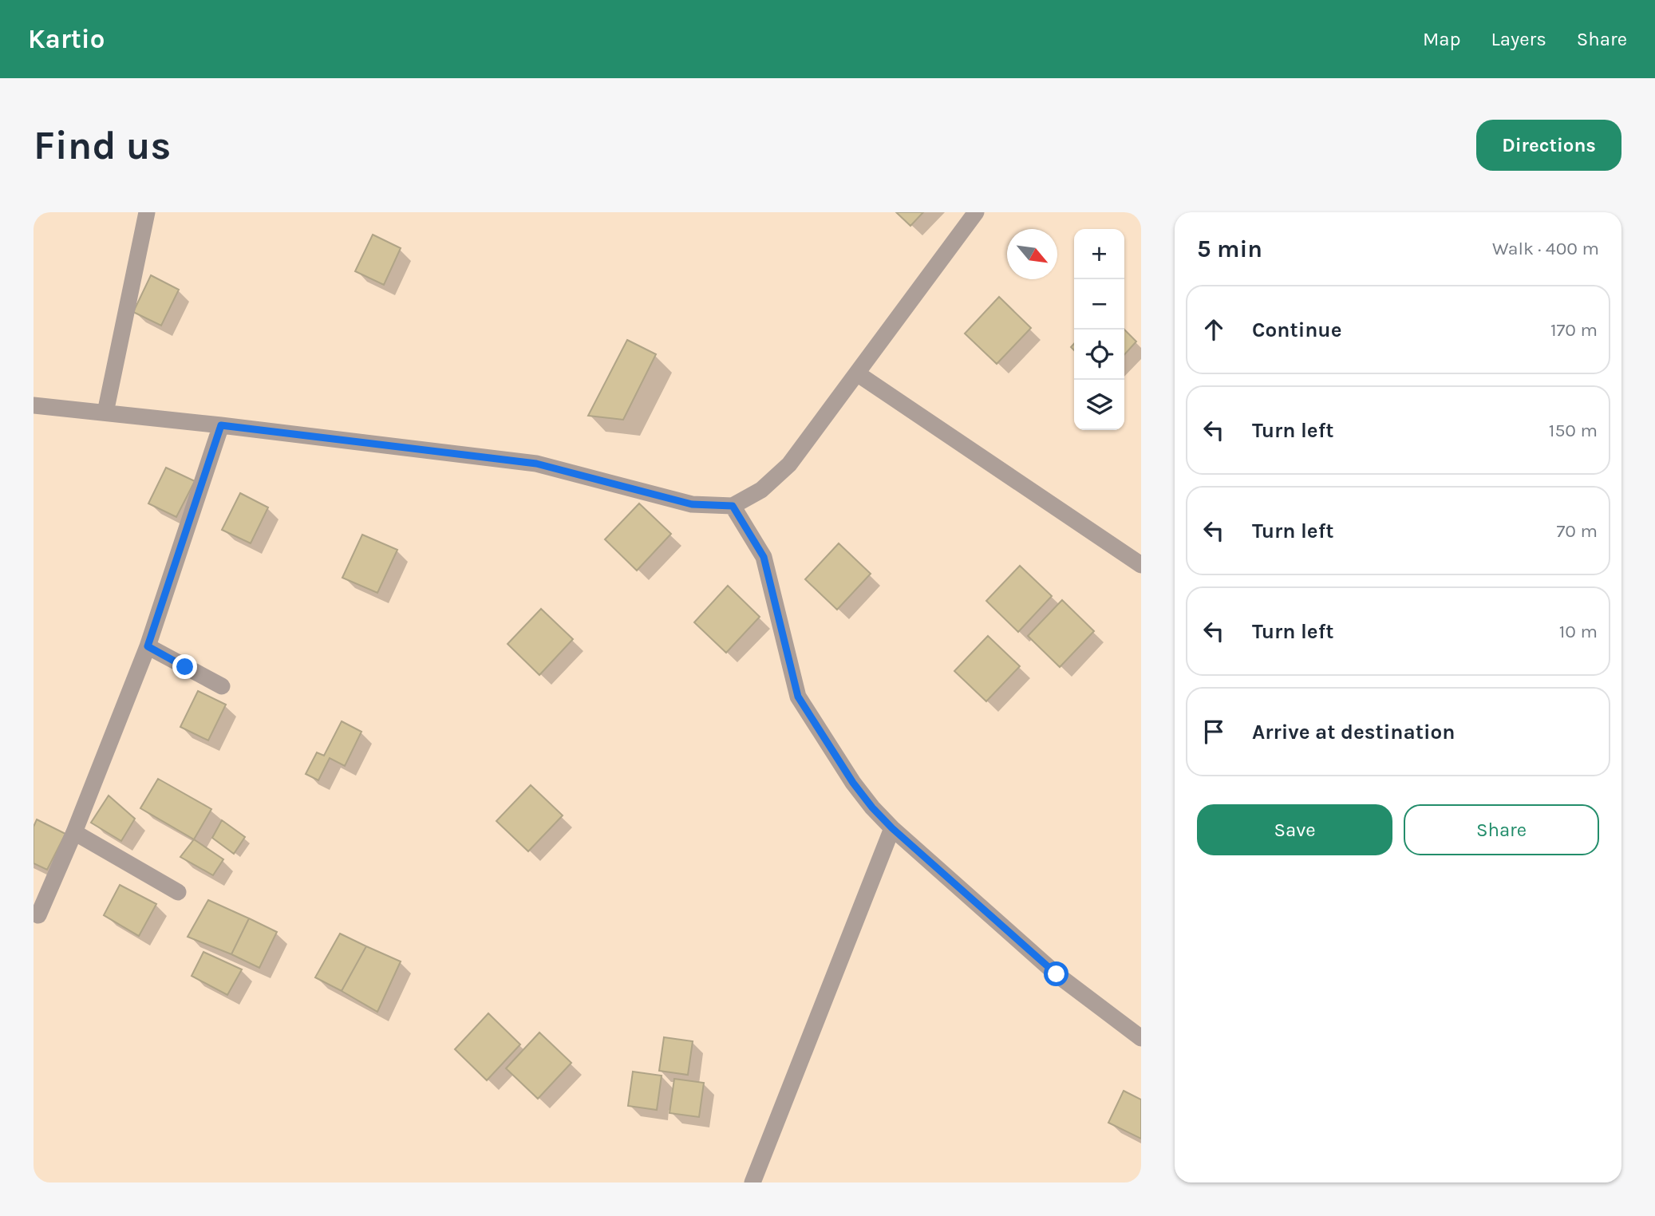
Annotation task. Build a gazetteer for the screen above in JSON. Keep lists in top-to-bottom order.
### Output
{
  "north": "bottom right",
  "page": {
    "header": "Kartio",
    "nav": ["Map", "Layers", "Share"],
    "buttons": [
      "Directions",
      ["Save", "Share"]
    ],
    "title": "Find us",
    "heading": ["5 min", "Walk · 400 m"],
    "map_buttons": ["+", "−"],
    "list": [
      ["Continue", "170 m"],
      ["Turn left", "150 m"],
      ["Turn left", "70 m"],
      ["Turn left", "10 m"],
      "Arrive at destination"
    ]
  }
}
